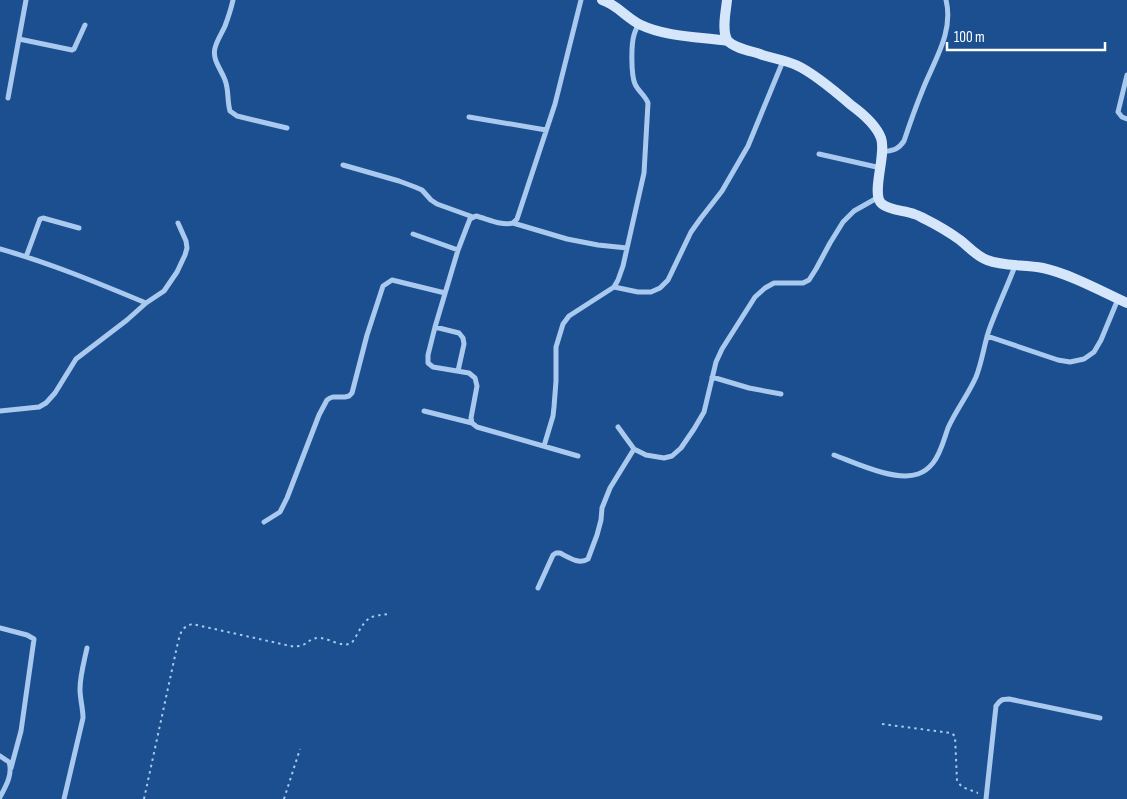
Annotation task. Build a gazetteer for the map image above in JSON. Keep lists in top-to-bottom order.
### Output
{
  "scale_bar": "100 m"
}
